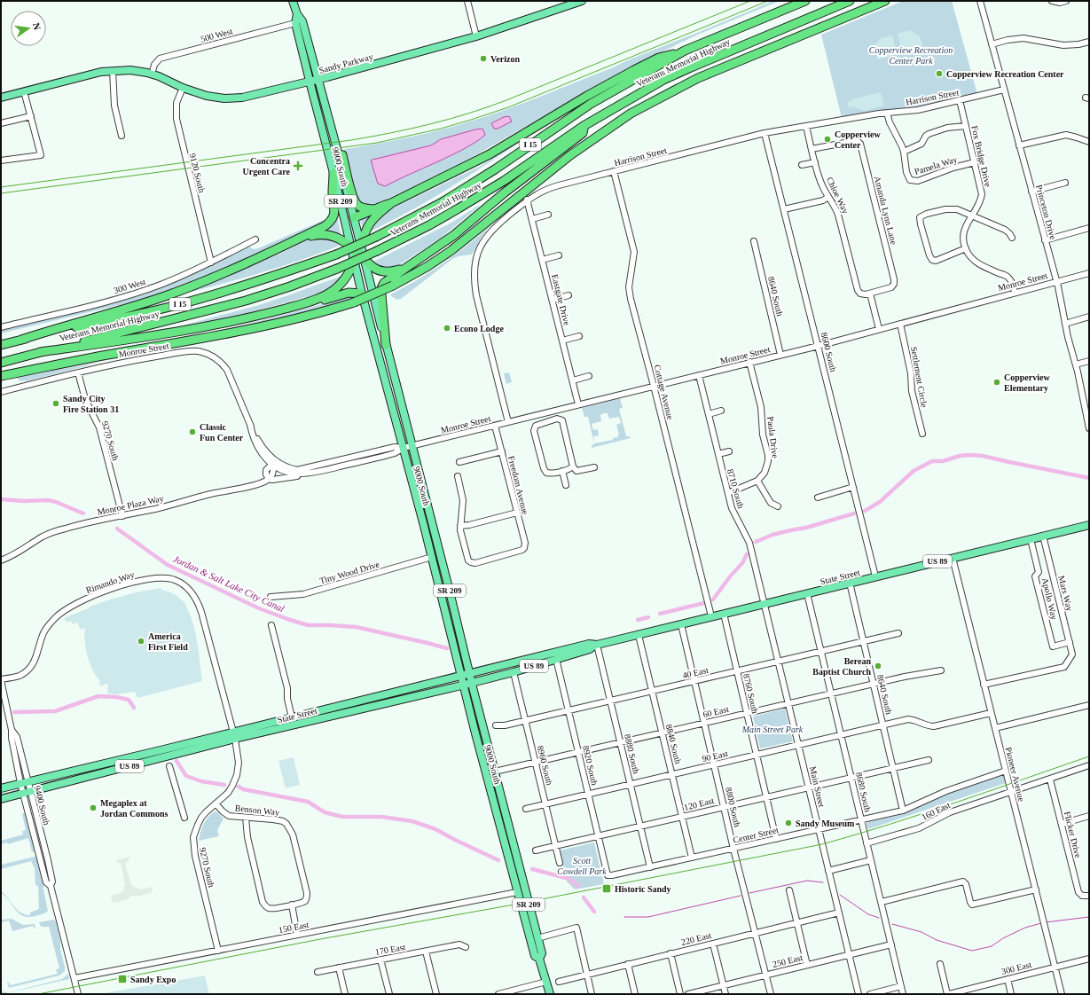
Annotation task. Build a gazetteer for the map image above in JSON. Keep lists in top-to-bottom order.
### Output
{
  "streets": {
    "highway": ["Veterans Memorial Highway", "I 15"],
    "main road": [
      "Sandy Parkway",
      "9000 South",
      "SR 209",
      "US 89",
      "State Street"
    ],
    "street": [
      "500 West",
      "Harrison Street",
      "Fox Bridge Drive",
      "Pamela Way",
      "9120 South",
      "Chloe Way",
      "Amanda Lynn Lane",
      "Princeton Drive",
      "Monroe Street",
      "300 West",
      "8640 South",
      "Eastgate Drive",
      "8600 South",
      "Settlement Circle",
      "Cottage Avenue",
      "Paula Drive",
      "9270 South",
      "Freedom Avenue",
      "8710 South",
      "Monroe Plaza Way",
      "Tiny Wood Drive",
      "Rimando Way",
      "Mars Way",
      "Apollo Way",
      "40 East",
      "8760 South",
      "60 East",
      "8840 South",
      "8880 South",
      "90 East",
      "8960 South",
      "8920 South",
      "Pioneer Avenue",
      "Main Street",
      "8680 South",
      "120 East",
      "9400 South",
      "8800 South",
      "Benson Way",
      "160 East",
      "Center Street",
      "Flicker Drive",
      "150 East",
      "220 East",
      "170 East",
      "250 East",
      "300 East"
    ]
  },
  "crossings": [
    ["500 West", "Sandy Parkway"],
    ["500 West", "9000 South"],
    ["Sandy Parkway", "9000 South"],
    ["Sandy Parkway", "9120 South"],
    ["Harrison Street", "Fox Bridge Drive"],
    ["Harrison Street", "Pamela Way"],
    ["Harrison Street", "Chloe Way"],
    ["Harrison Street", "Princeton Drive"],
    ["Harrison Street", "Monroe Street"],
    ["Harrison Street", "Eastgate Drive"],
    ["Harrison Street", "8600 South"],
    ["Harrison Street", "Cottage Avenue"],
    ["Fox Bridge Drive", "Pamela Way"],
    ["9000 South", "Monroe Street"],
    ["9000 South", "Tiny Wood Drive"],
    ["9000 South", "State Street"],
    ["9000 South", "60 East"],
    ["9000 South", "150 East"],
    ["9120 South", "300 West"],
    ["Chloe Way", "Amanda Lynn Lane"],
    ["Princeton Drive", "Monroe Street"],
    ["Monroe Street", "8640 South"],
    ["Monroe Street", "Eastgate Drive"],
    ["Monroe Street", "8600 South"],
    ["Monroe Street", "Settlement Circle"],
    ["Monroe Street", "Cottage Avenue"],
    ["Monroe Street", "Paula Drive"],
    ["Monroe Street", "9270 South"],
    ["Monroe Street", "Freedom Avenue"],
    ["Monroe Street", "8710 South"],
    ["Monroe Street", "Monroe Plaza Way"],
    ["8640 South", "State Street"],
    ["8640 South", "40 East"],
    ["8640 South", "60 East"],
    ["8640 South", "90 East"],
    ["8640 South", "120 East"],
    ["8640 South", "Center Street"],
    ["8600 South", "State Street"],
    ["Cottage Avenue", "State Street"],
    ["9270 South", "Monroe Plaza Way"],
    ["9270 South", "State Street"],
    ["9270 South", "Rimando Way"],
    ["9270 South", "Benson Way"],
    ["9270 South", "150 East"],
    ["8710 South", "State Street"],
    ["8710 South", "Main Street"],
    ["State Street", "Rimando Way"],
    ["State Street", "Mars Way"],
    ["State Street", "Apollo Way"],
    ["State Street", "8760 South"],
    ["State Street", "8840 South"],
    ["State Street", "8880 South"],
    ["State Street", "8960 South"],
    ["State Street", "8920 South"],
    ["State Street", "Pioneer Avenue"],
    ["State Street", "Main Street"],
    ["State Street", "8680 South"],
    ["State Street", "9400 South"],
    ["State Street", "8800 South"],
    ["Rimando Way", "9400 South"],
    ["Mars Way", "Apollo Way"],
    ["Mars Way", "Pioneer Avenue"],
    ["40 East", "8760 South"],
    ["40 East", "8840 South"],
    ["40 East", "8880 South"],
    ["40 East", "8960 South"],
    ["40 East", "8920 South"],
    ["40 East", "Main Street"],
    ["40 East", "8680 South"],
    ["40 East", "8800 South"],
    ["8760 South", "60 East"],
    ["8760 South", "90 East"],
    ["8760 South", "120 East"],
    ["8760 South", "Center Street"],
    ["60 East", "8840 South"],
    ["60 East", "8880 South"],
    ["60 East", "8960 South"],
    ["60 East", "8920 South"],
    ["60 East", "Main Street"],
    ["60 East", "8680 South"],
    ["60 East", "8800 South"],
    ["8840 South", "90 East"],
    ["8840 South", "120 East"],
    ["8840 South", "Center Street"],
    ["8880 South", "90 East"],
    ["8880 South", "120 East"],
    ["8880 South", "Center Street"],
    ["90 East", "8960 South"],
    ["90 East", "8920 South"],
    ["90 East", "Pioneer Avenue"],
    ["90 East", "Main Street"],
    ["90 East", "8680 South"],
    ["90 East", "8800 South"],
    ["8960 South", "120 East"],
    ["8920 South", "120 East"],
    ["8920 South", "Center Street"],
    ["Pioneer Avenue", "160 East"],
    ["Pioneer Avenue", "Center Street"],
    ["Pioneer Avenue", "300 East"],
    ["Main Street", "120 East"],
    ["Main Street", "Center Street"],
    ["Main Street", "220 East"],
    ["Main Street", "250 East"],
    ["8680 South", "120 East"],
    ["8680 South", "160 East"],
    ["8680 South", "Center Street"],
    ["8680 South", "250 East"],
    ["120 East", "8800 South"],
    ["9400 South", "150 East"],
    ["8800 South", "Center Street"],
    ["8800 South", "220 East"],
    ["8800 South", "250 East"]
  ],
  "water": ["Jordan & Salt Lake City Canal"],
  "parks": ["Copperview Recreation Center Park", "Main Street Park", "Scott Cowdell Park"],
  "places": {
    "other": [
      "Verizon",
      "Copperview Recreation Center",
      "Copperview Center",
      "Econo Lodge",
      "Copperview Elementary",
      "Sandy City Fire Station 31",
      "Classic Fun Center",
      "America First Field",
      "Berean Baptist Church",
      "Megaplex at Jordan Commons",
      "Sandy Museum"
    ],
    "health": ["Concentra Urgent Care"],
    "transit": ["Historic Sandy", "Sandy Expo"]
  },
  "north": "right"
}
